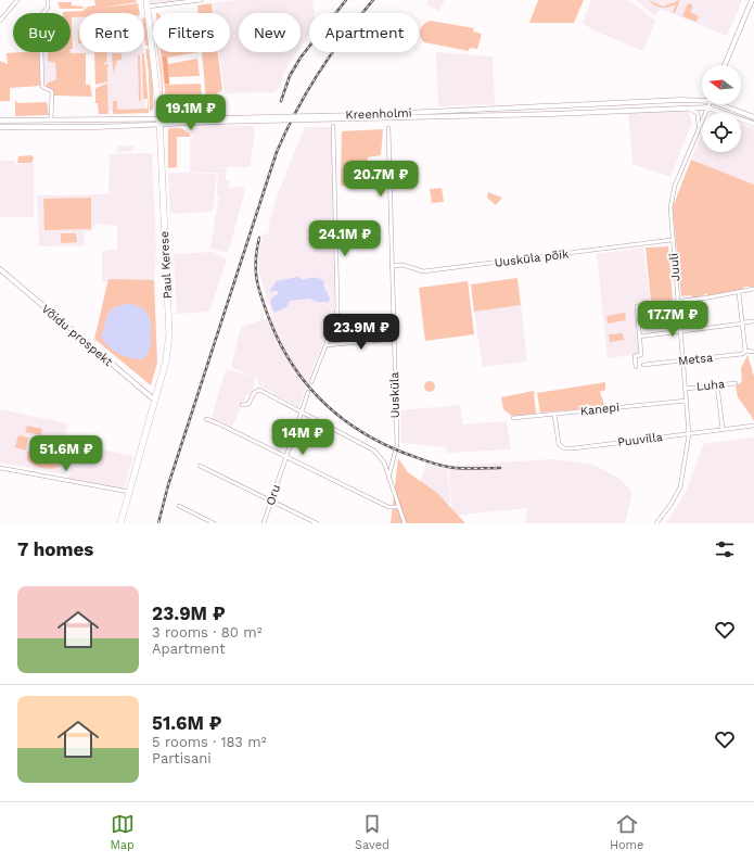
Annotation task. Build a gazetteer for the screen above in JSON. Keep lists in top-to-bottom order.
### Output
{
  "streets": {
    "highway": ["Paul Kerese"],
    "main road": ["Kreenholmi", "Võidu prospekt"],
    "street": [
      "Uusküla põik",
      "Juuli",
      "Metsa",
      "Luha",
      "Uusküla",
      "Kanepi",
      "Puuvilla",
      "Oru"
    ]
  },
  "crossings": [
    ["Kreenholmi", "Paul Kerese"],
    ["Kreenholmi", "Juuli"],
    ["Uusküla põik", "Juuli"],
    ["Uusküla põik", "Uusküla"],
    ["Paul Kerese", "Võidu prospekt"],
    ["Juuli", "Metsa"],
    ["Juuli", "Luha"],
    ["Juuli", "Kanepi"],
    ["Juuli", "Puuvilla"],
    ["Kanepi", "Puuvilla"]
  ],
  "north": "left",
  "page": {
    "chip": [
      "Buy",
      "Rent",
      "Filters",
      "New",
      "Apartment"
    ],
    "price": [
      "19.1M ₽",
      "20.7M ₽",
      "24.1M ₽",
      "17.7M ₽",
      "23.9M ₽",
      "14M ₽",
      "51.6M ₽"
    ],
    "heading": "7 homes",
    "list": [
      {
        "name": "23.9M ₽",
        "note": "3 rooms · 80 m² · Apartment"
      },
      {
        "name": "51.6M ₽",
        "note": "5 rooms · 183 m² · Partisani"
      }
    ],
    "tabs": ["Map", "Saved", "Home"]
  }
}
